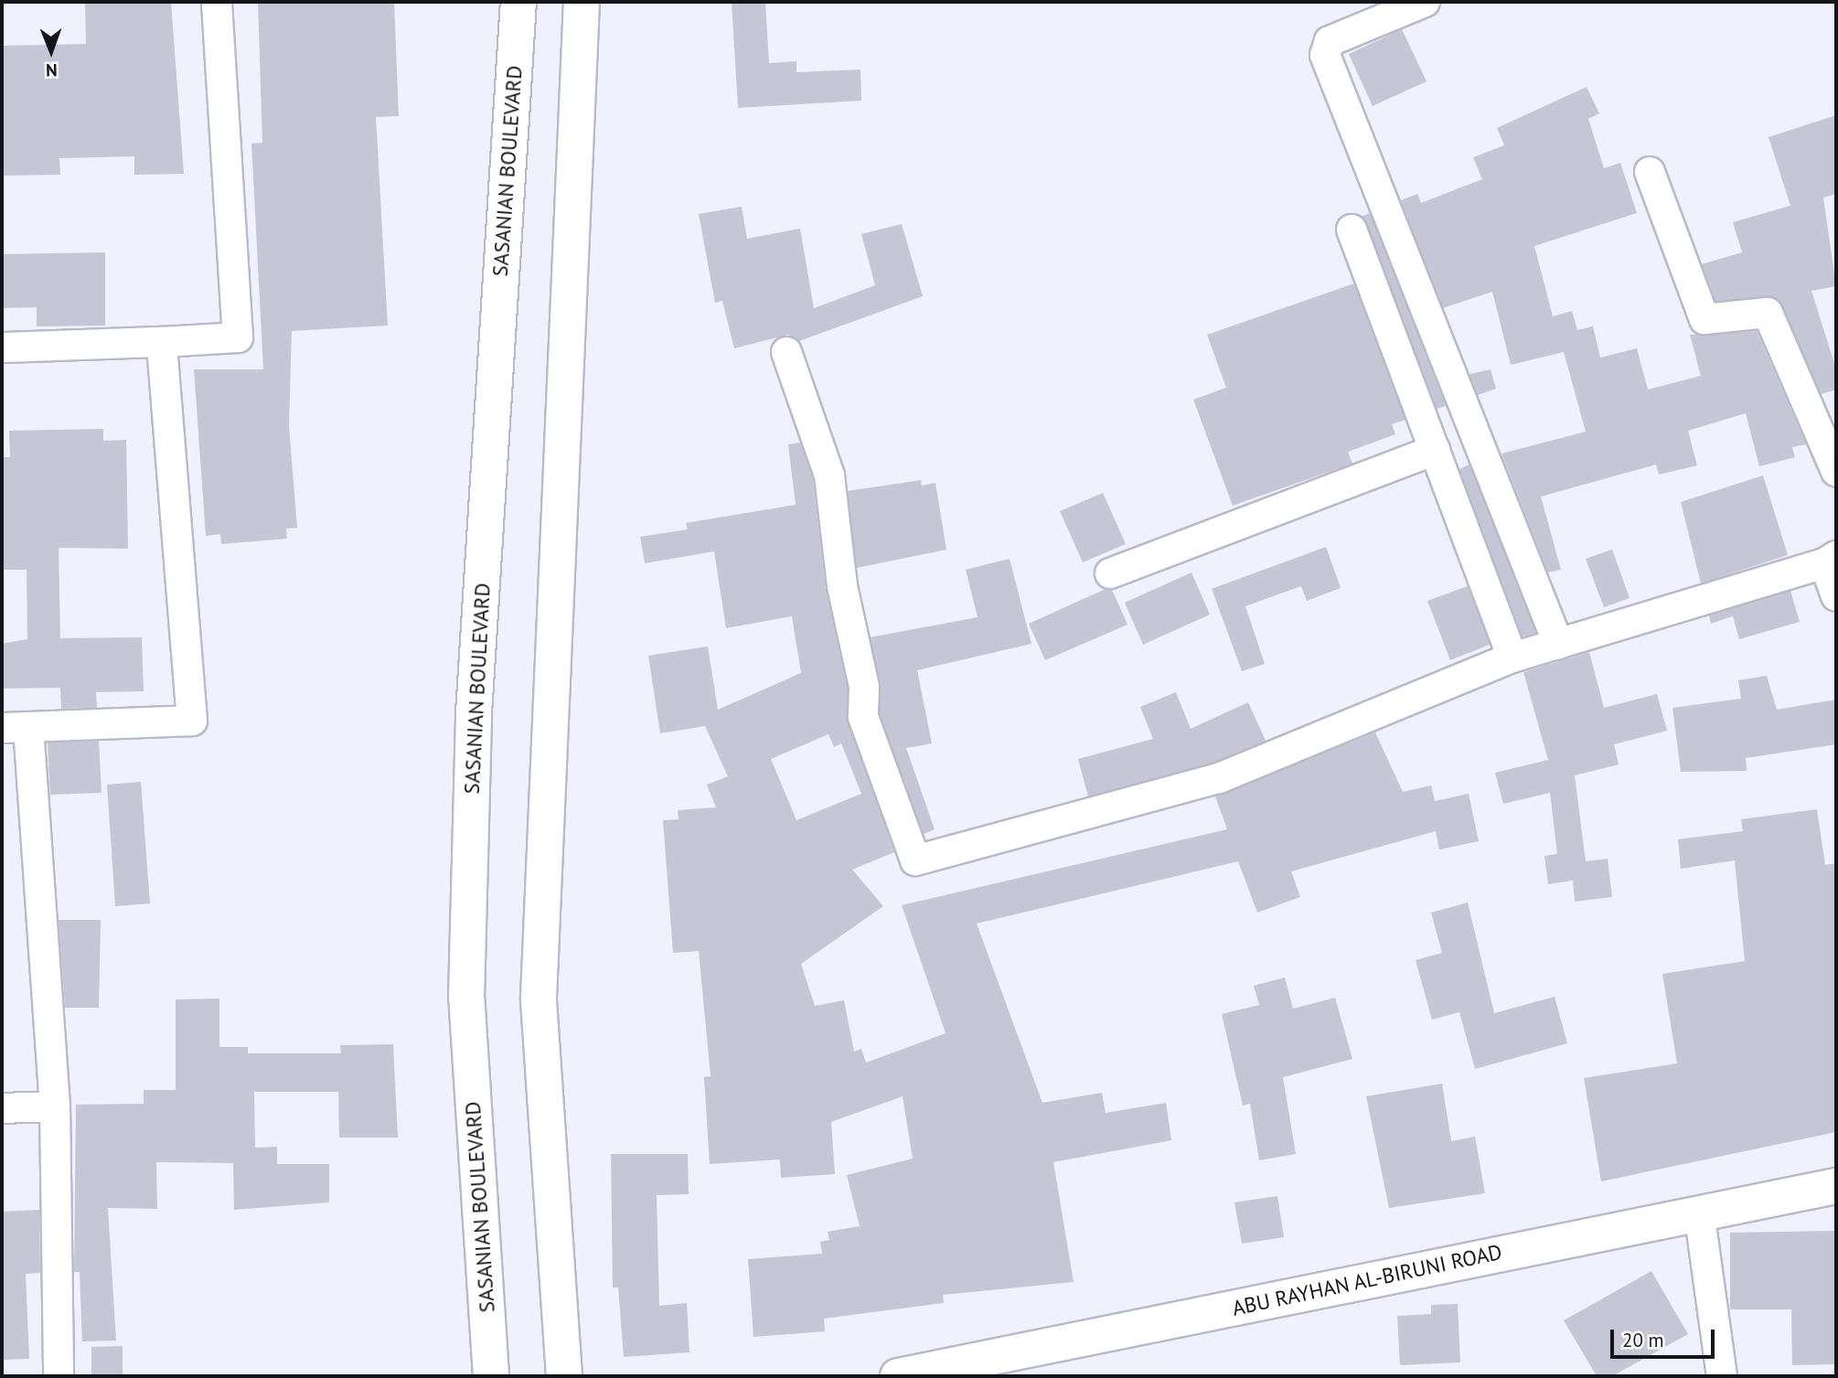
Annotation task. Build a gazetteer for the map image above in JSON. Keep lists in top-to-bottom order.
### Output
{
  "streets": {
    "main road": ["SASANIAN BOULEVARD", "ABU RAYHAN AL-BIRUNI ROAD"]
  },
  "scale_bar": "20 m",
  "north": "bottom"
}
